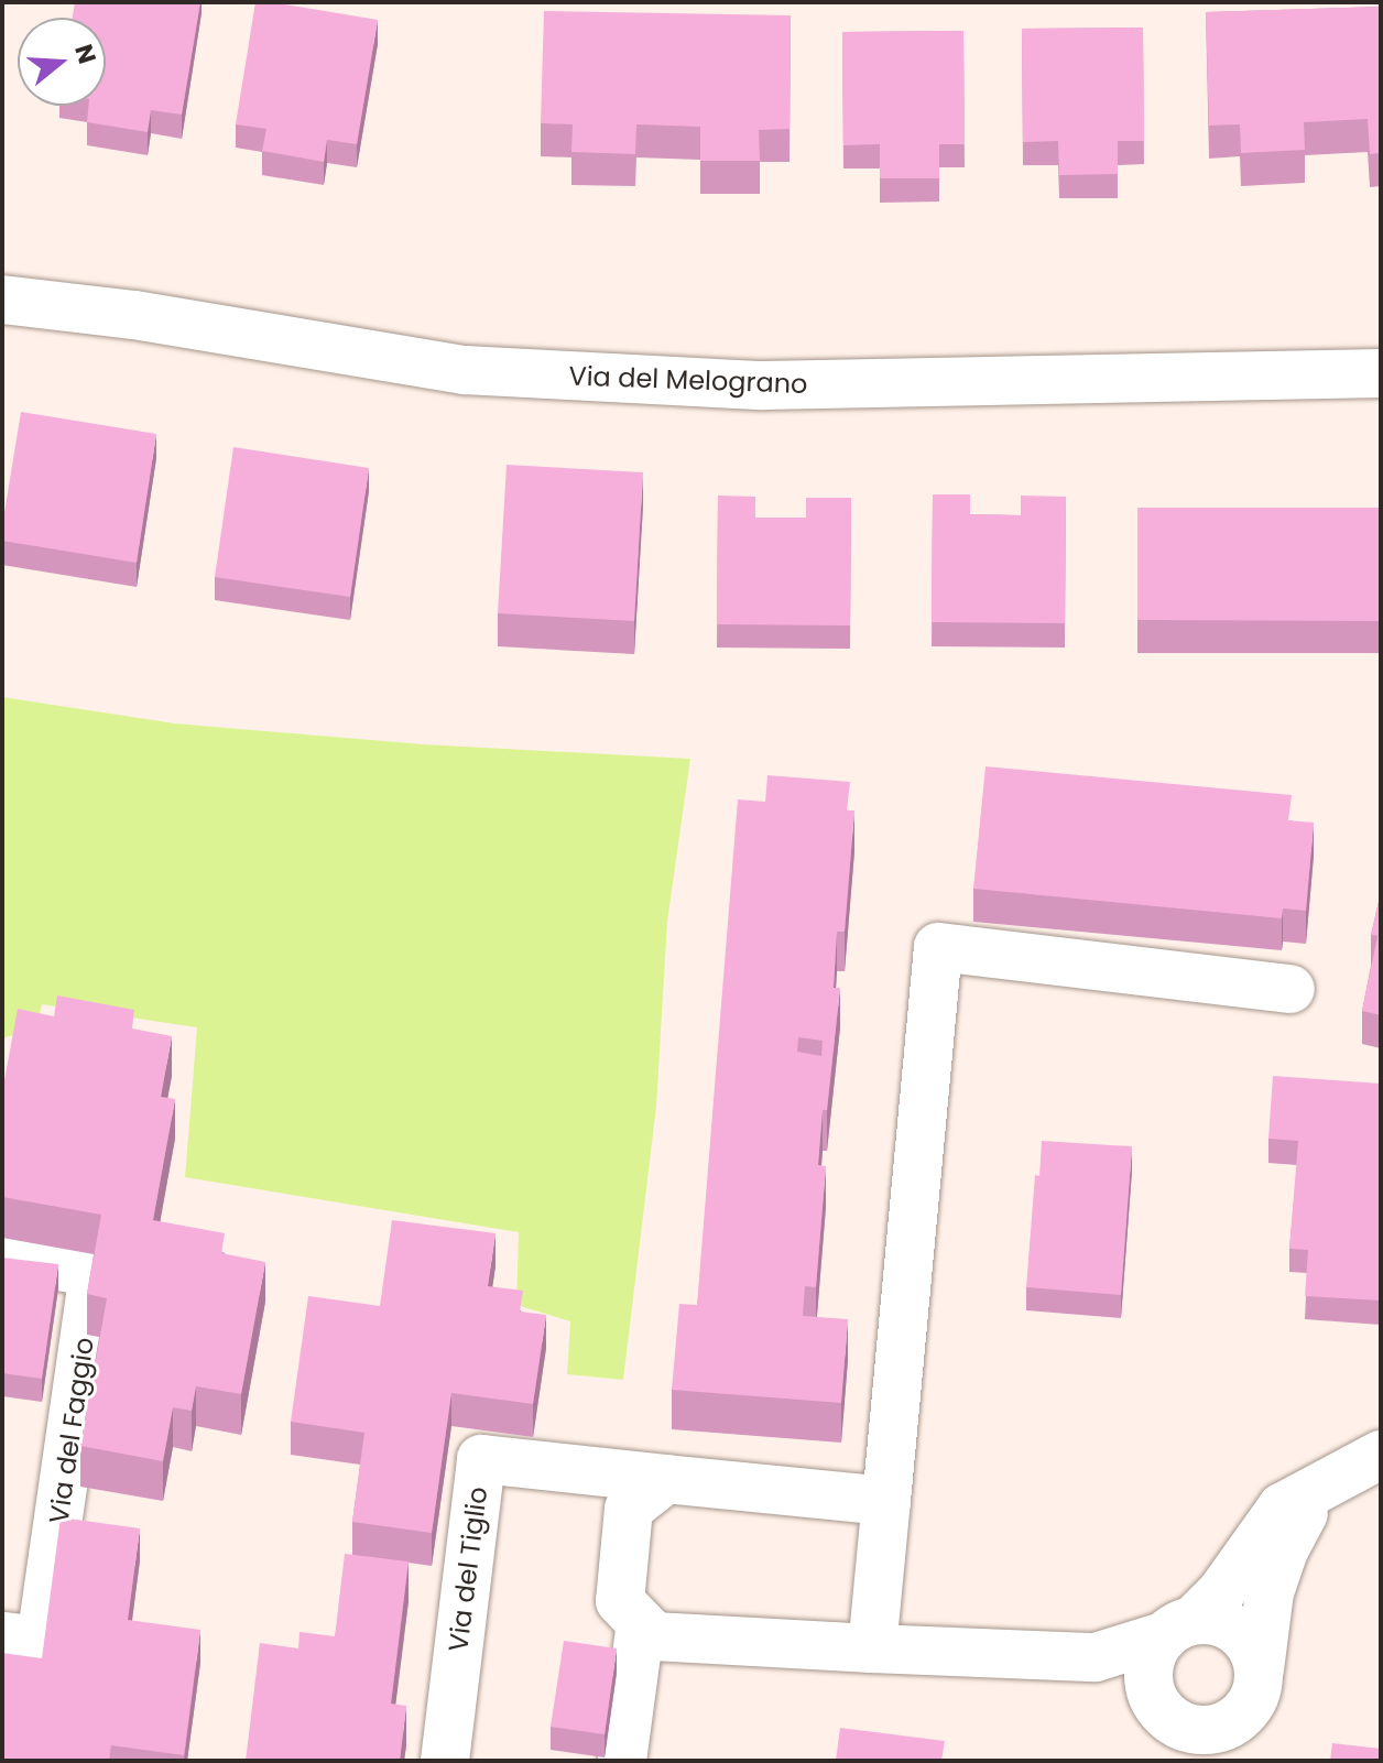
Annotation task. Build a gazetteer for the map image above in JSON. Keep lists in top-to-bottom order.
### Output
{
  "streets": {
    "street": ["Via del Melograno", "Via del Faggio", "Via del Tiglio"]
  },
  "north": "right"
}
